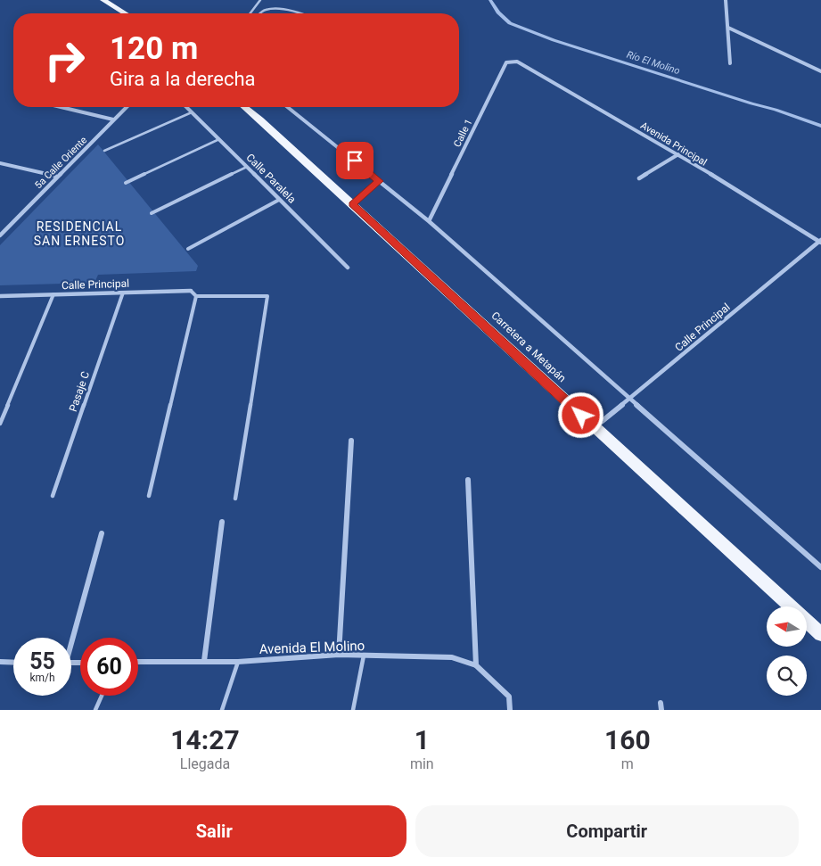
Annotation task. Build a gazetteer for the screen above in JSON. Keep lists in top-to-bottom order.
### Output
{
  "streets": {
    "main road": ["Carretera a Metapán"],
    "street": [
      "Calle 1",
      "Avenida Principal",
      "5a Calle Oriente",
      "Calle Paralela",
      "Calle Principal",
      "Avenida El Molino"
    ],
    "lane": ["Pasaje C"]
  },
  "crossings": [
    ["Calle 1", "Avenida Principal"],
    ["Avenida Principal", "Calle Principal"],
    ["Calle Principal", "Carretera a Metapán"],
    ["Calle Principal", "Pasaje C"]
  ],
  "districts": ["RESIDENCIAL SAN ERNESTO"],
  "water": ["Río El Molino"],
  "north": "left",
  "page": {
    "turn": ["120 m", "Gira a la derecha"],
    "speed": "55 km/h",
    "limit": "60",
    "eta": [
      "14:27",
      "Llegada",
      "1",
      "min",
      "160",
      "m"
    ],
    "buttons": ["Salir", "Compartir"]
  }
}
